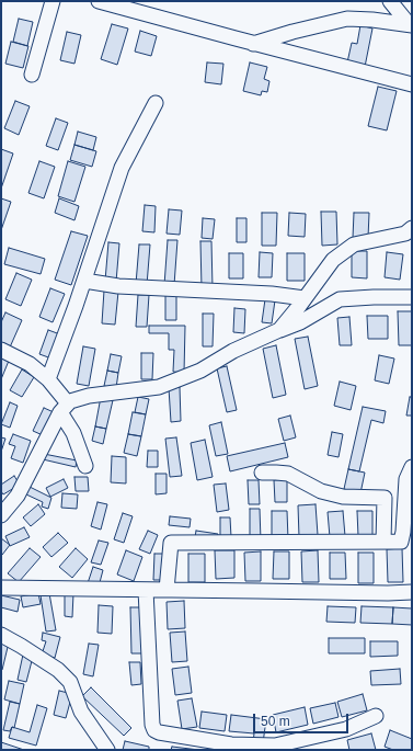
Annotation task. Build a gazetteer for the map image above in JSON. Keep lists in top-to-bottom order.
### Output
{
  "scale_bar": "50 m"
}
